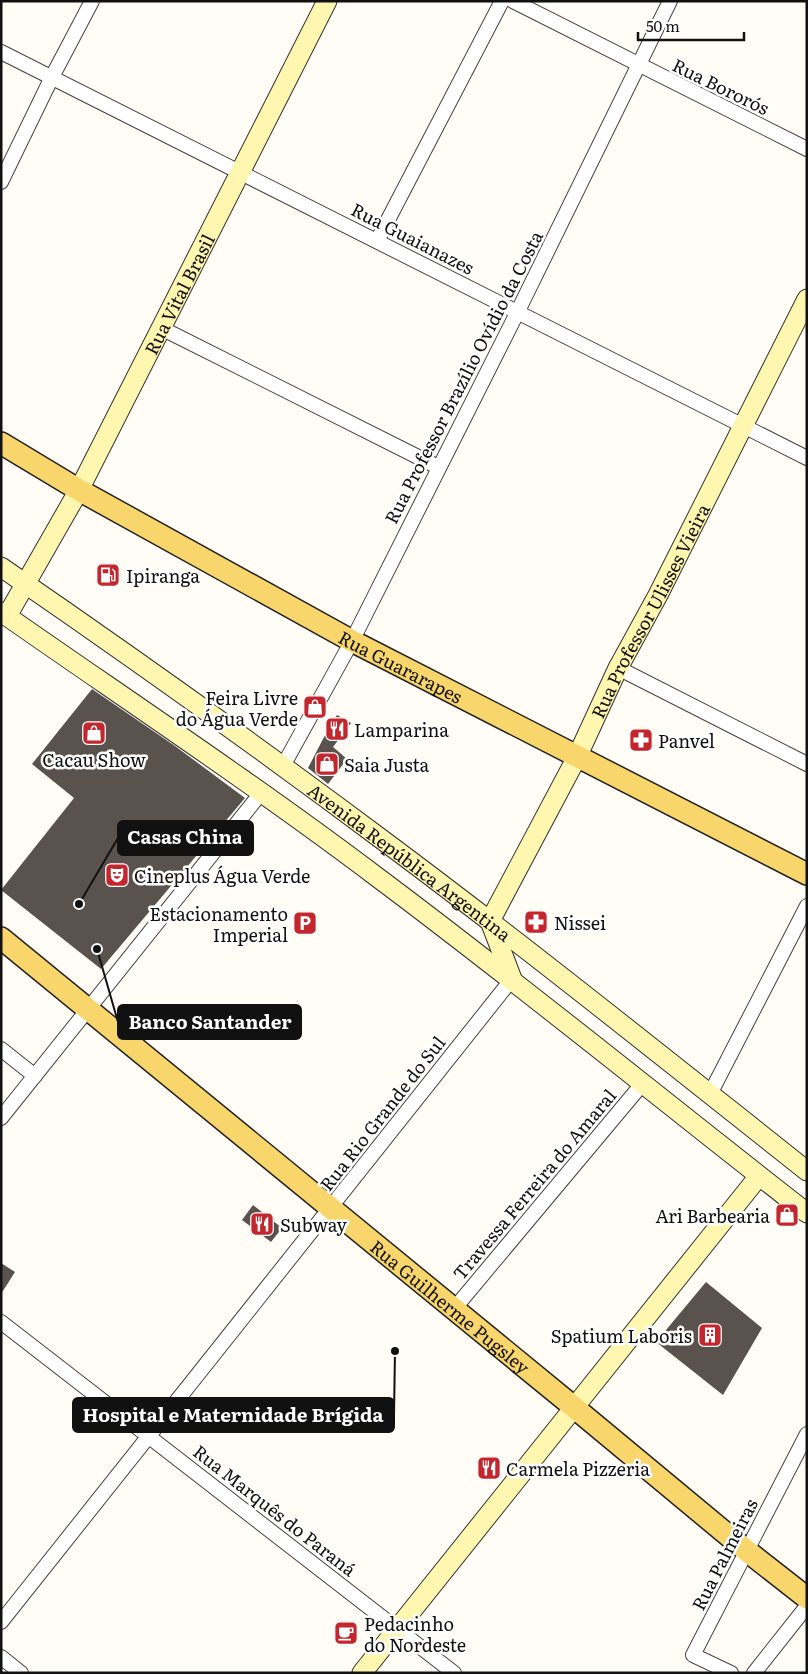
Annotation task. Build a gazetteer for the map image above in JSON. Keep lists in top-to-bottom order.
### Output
{
  "streets": {
    "main road": ["Rua Guararapes", "Rua Guilherme Pugsley"],
    "street": [
      "Rua Bororós",
      "Rua Guaianazes",
      "Rua Vital Brasil",
      "Rua Professor Brazílio Ovídio da Costa",
      "Rua Professor Ulisses Vieira",
      "Avenida República Argentina",
      "Rua Rio Grande do Sul",
      "Travessa Ferreira do Amaral",
      "Rua Marquês do Paraná",
      "Rua Palmeiras"
    ]
  },
  "crossings": [
    ["Rua Bororós", "Rua Professor Brazílio Ovídio da Costa"],
    ["Rua Guaianazes", "Rua Vital Brasil"],
    ["Rua Guaianazes", "Rua Professor Brazílio Ovídio da Costa"],
    ["Rua Guaianazes", "Rua Professor Ulisses Vieira"],
    ["Rua Vital Brasil", "Rua Guararapes"],
    ["Rua Vital Brasil", "Avenida República Argentina"],
    ["Rua Professor Brazílio Ovídio da Costa", "Rua Guararapes"],
    ["Rua Professor Brazílio Ovídio da Costa", "Avenida República Argentina"],
    ["Rua Professor Ulisses Vieira", "Rua Guararapes"],
    ["Rua Professor Ulisses Vieira", "Avenida República Argentina"],
    ["Avenida República Argentina", "Rua Rio Grande do Sul"],
    ["Avenida República Argentina", "Travessa Ferreira do Amaral"],
    ["Rua Rio Grande do Sul", "Rua Guilherme Pugsley"],
    ["Rua Rio Grande do Sul", "Rua Marquês do Paraná"],
    ["Travessa Ferreira do Amaral", "Rua Guilherme Pugsley"],
    ["Rua Guilherme Pugsley", "Rua Palmeiras"]
  ],
  "places": {
    "fuel station": ["Ipiranga"],
    "shop": [
      "Feira Livre do Água Verde",
      "Cacau Show",
      "Saia Justa",
      "Ari Barbearia"
    ],
    "restaurant": ["Lamparina", "Subway", "Carmela Pizzeria"],
    "pharmacy": ["Panvel", "Nissei"],
    "theatre": ["Cineplus Água Verde"],
    "other": ["Casas China", "Banco Santander", "Hospital e Maternidade Brígida"],
    "parking": ["Estacionamento Imperial"],
    "building": ["Spatium Laboris"],
    "cafe": ["Pedacinho do Nordeste"]
  },
  "scale_bar": "50 m"
}
